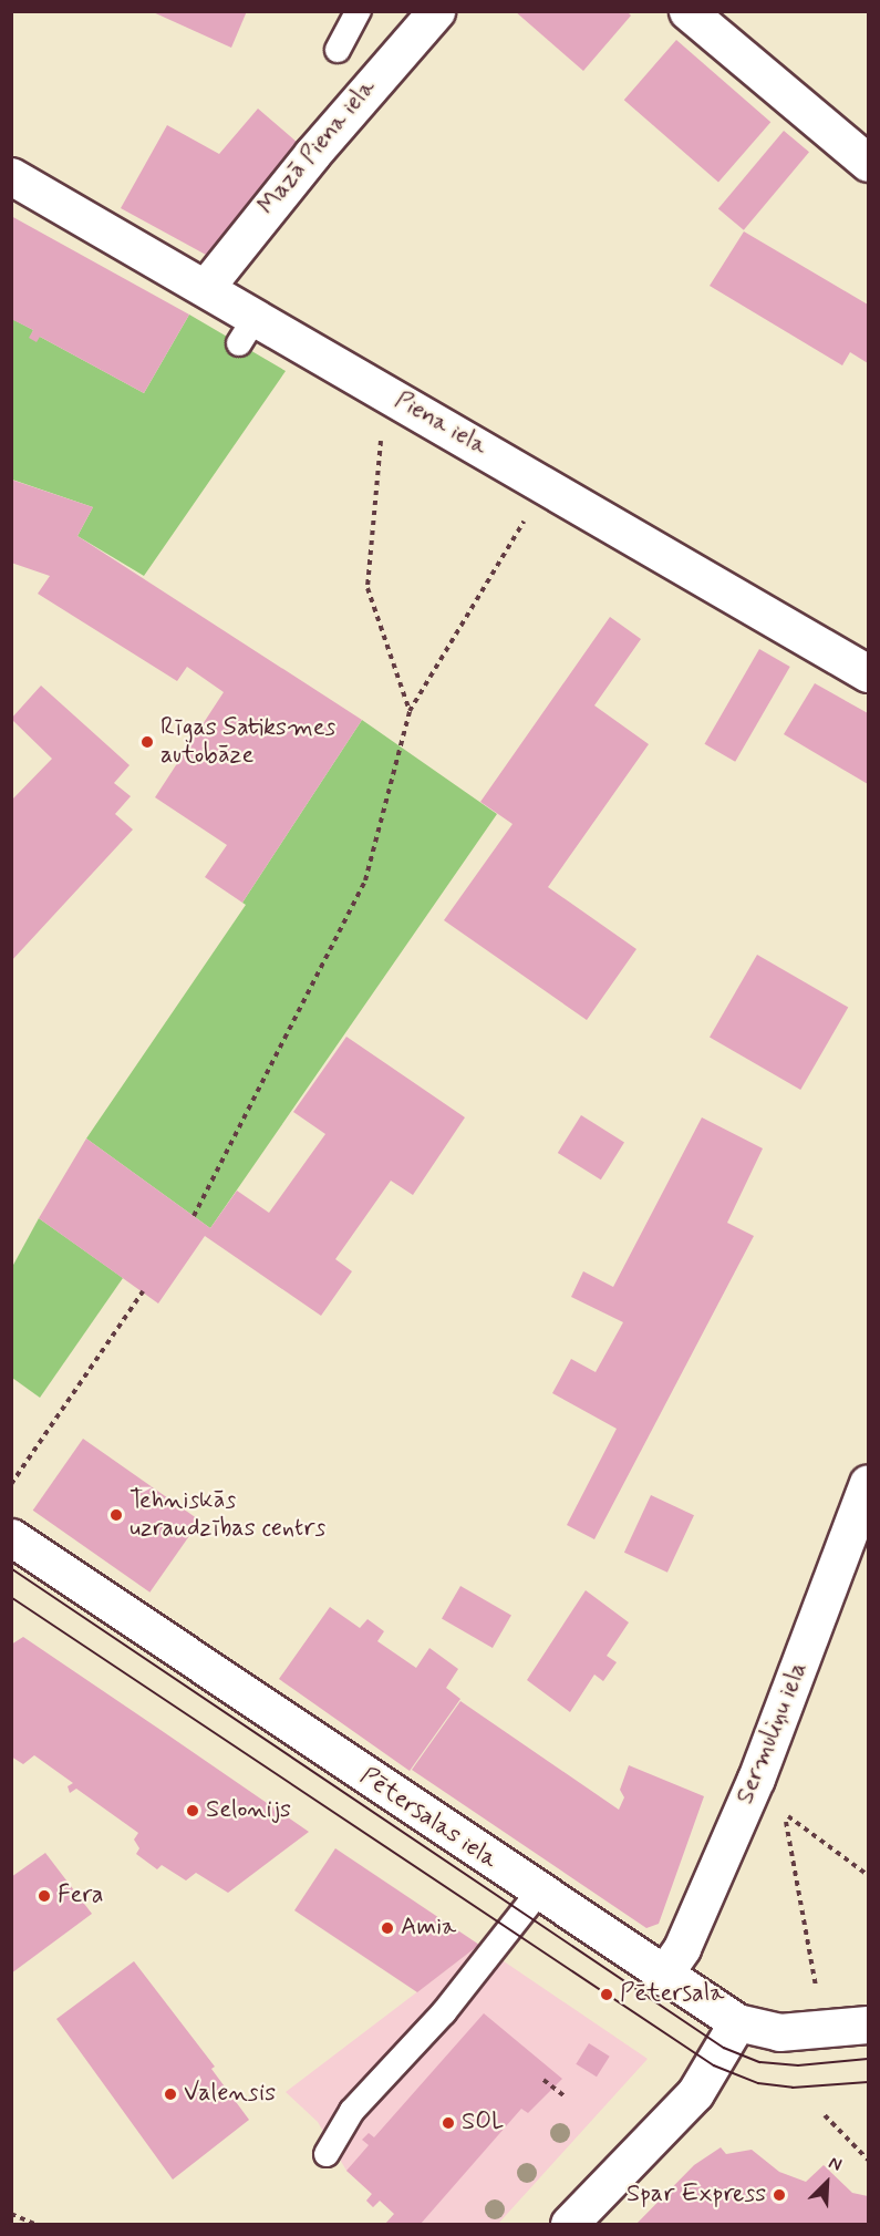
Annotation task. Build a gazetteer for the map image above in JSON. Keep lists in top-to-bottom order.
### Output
{
  "streets": {
    "street": [
      "Mazā Piena iela",
      "Piena iela",
      "Sermuliņu iela",
      "Pētersalas iela"
    ]
  },
  "crossings": [
    ["Mazā Piena iela", "Piena iela"],
    ["Sermuliņu iela", "Pētersalas iela"]
  ],
  "places": [
    "Rīgas Satiksmes autobāze",
    "Tehniskās uzraudzības centrs",
    "Selonijs",
    "Fera",
    "Amia",
    "Pētersala",
    "Valensis",
    "SOL",
    "Spar Express"
  ],
  "north": "top right"
}
